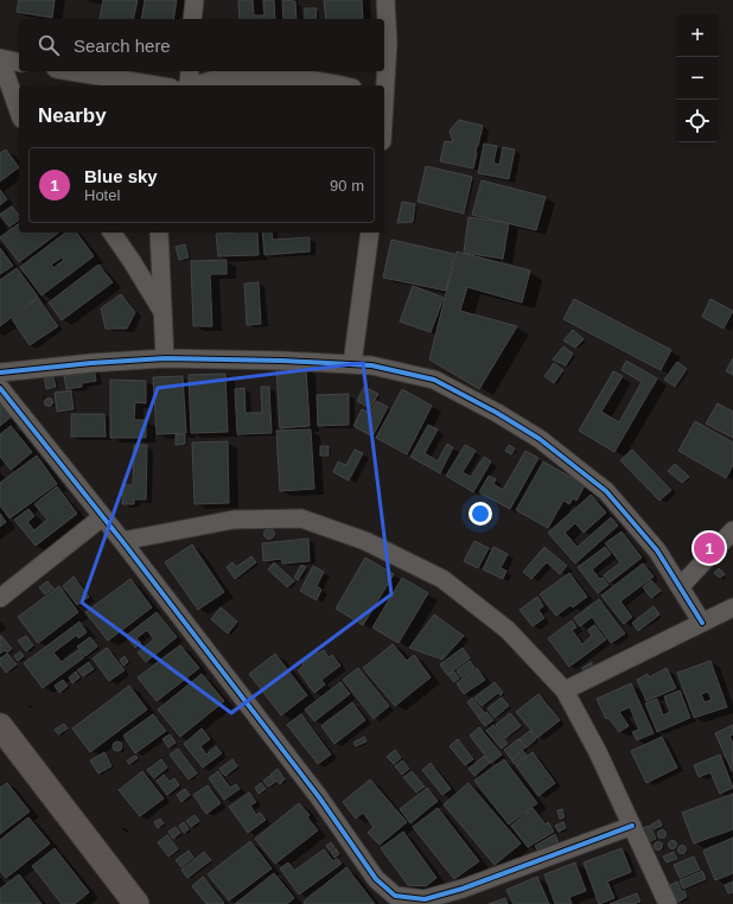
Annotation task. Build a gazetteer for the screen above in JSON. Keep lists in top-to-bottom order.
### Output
{
  "page": {
    "map_buttons": ["+", "−"],
    "search": "Search here",
    "heading": "Nearby",
    "list": [
      {
        "mark": "1",
        "name": "Blue sky",
        "note": "Hotel",
        "value": "90 m"
      }
    ],
    "pins": "1"
  }
}
